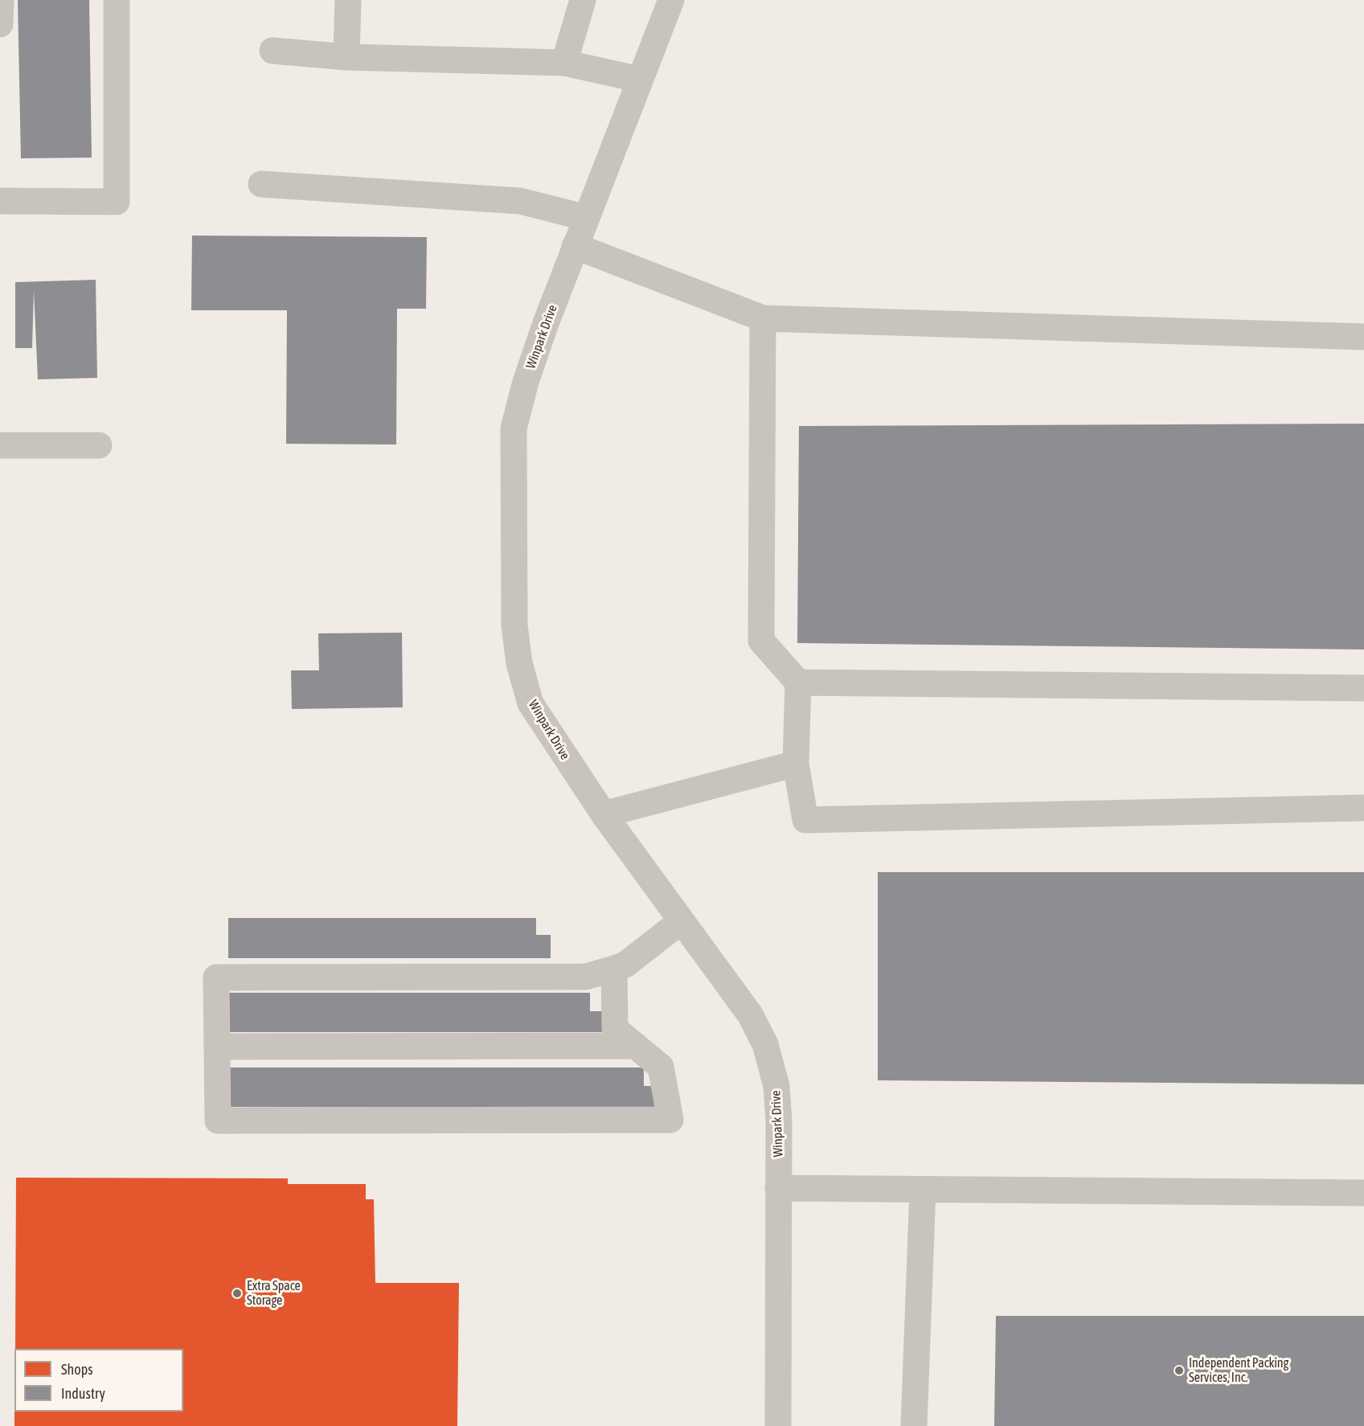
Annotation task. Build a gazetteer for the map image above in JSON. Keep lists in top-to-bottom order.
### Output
{
  "streets": {
    "street": ["Winpark Drive"]
  },
  "places": ["Extra Space Storage", "Independent Packing Services, Inc."],
  "legend": ["Shops", "Industry"]
}
